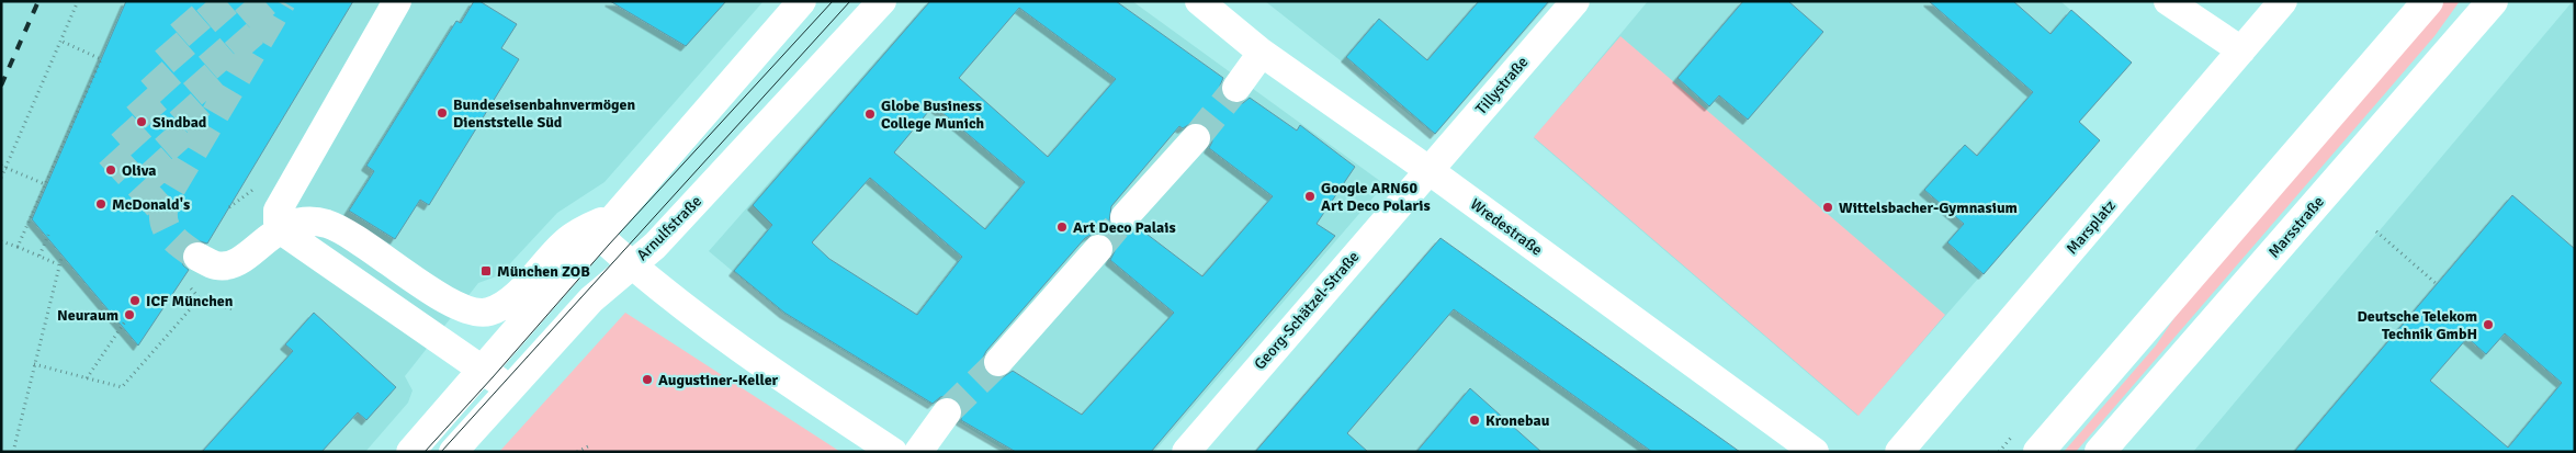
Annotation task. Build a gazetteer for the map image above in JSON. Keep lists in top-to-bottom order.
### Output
{
  "streets": {
    "main road": ["Marsstraße"],
    "street": [
      "Tillystraße",
      "Wredestraße",
      "Marsplatz",
      "Arnulfstraße",
      "Georg-Schätzel-Straße"
    ]
  },
  "crossings": [
    ["Tillystraße", "Wredestraße"],
    ["Tillystraße", "Georg-Schätzel-Straße"],
    ["Wredestraße", "Georg-Schätzel-Straße"]
  ],
  "places": {
    "other": [
      "Bundeseisenbahnvermögen Dienststelle Süd",
      "Globe Business College Munich",
      "Sindbad",
      "Oliva",
      "Google ARN60 Art Deco Polaris",
      "McDonald's",
      "Wittelsbacher-Gymnasium",
      "Art Deco Palais",
      "ICF München",
      "Neuraum",
      "Deutsche Telekom Technik GmbH",
      "Augustiner-Keller",
      "Kronebau"
    ],
    "transit": ["München ZOB"]
  }
}
